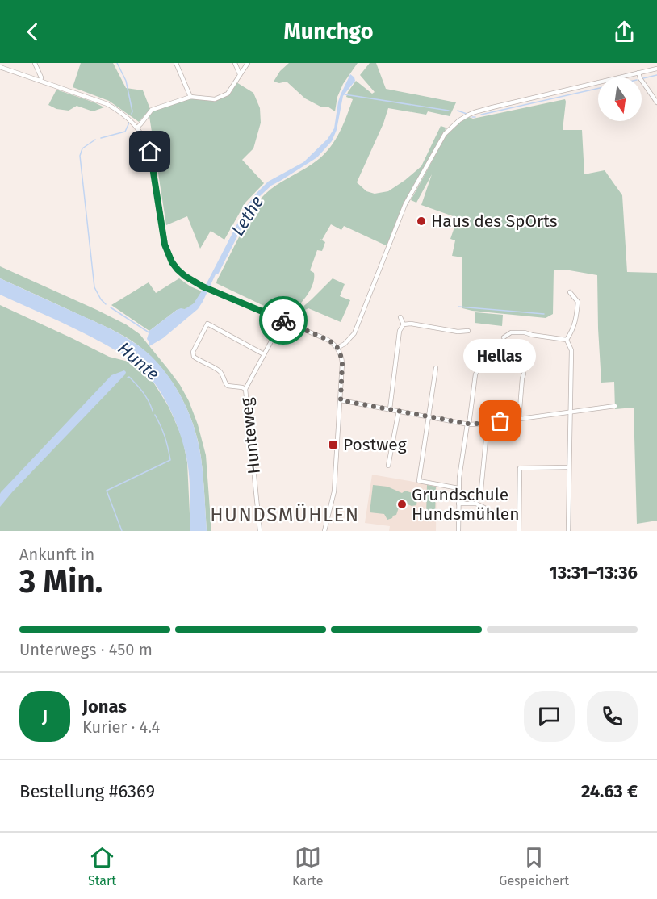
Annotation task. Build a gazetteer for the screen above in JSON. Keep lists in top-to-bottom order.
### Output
{
  "streets": {
    "street": ["Hunteweg"]
  },
  "districts": ["HUNDSMÜHLEN"],
  "water": ["Lethe", "Hunte"],
  "places": {
    "other": ["Haus des SpOrts", "Hellas", "Grundschule Hundsmühlen"],
    "transit": ["Postweg"]
  },
  "north": "bottom",
  "page": {
    "header": "Munchgo",
    "bubble": "Hellas",
    "heading": ["3 Min.", "Ankunft in", "13:31–13:36"],
    "panel": [
      "Jonas",
      "Kurier · 4.4",
      "Bestellung #6369",
      "24.63 €"
    ],
    "bar": "Unterwegs · 450 m",
    "round": "J",
    "tabs": ["Start", "Karte", "Gespeichert"]
  }
}
